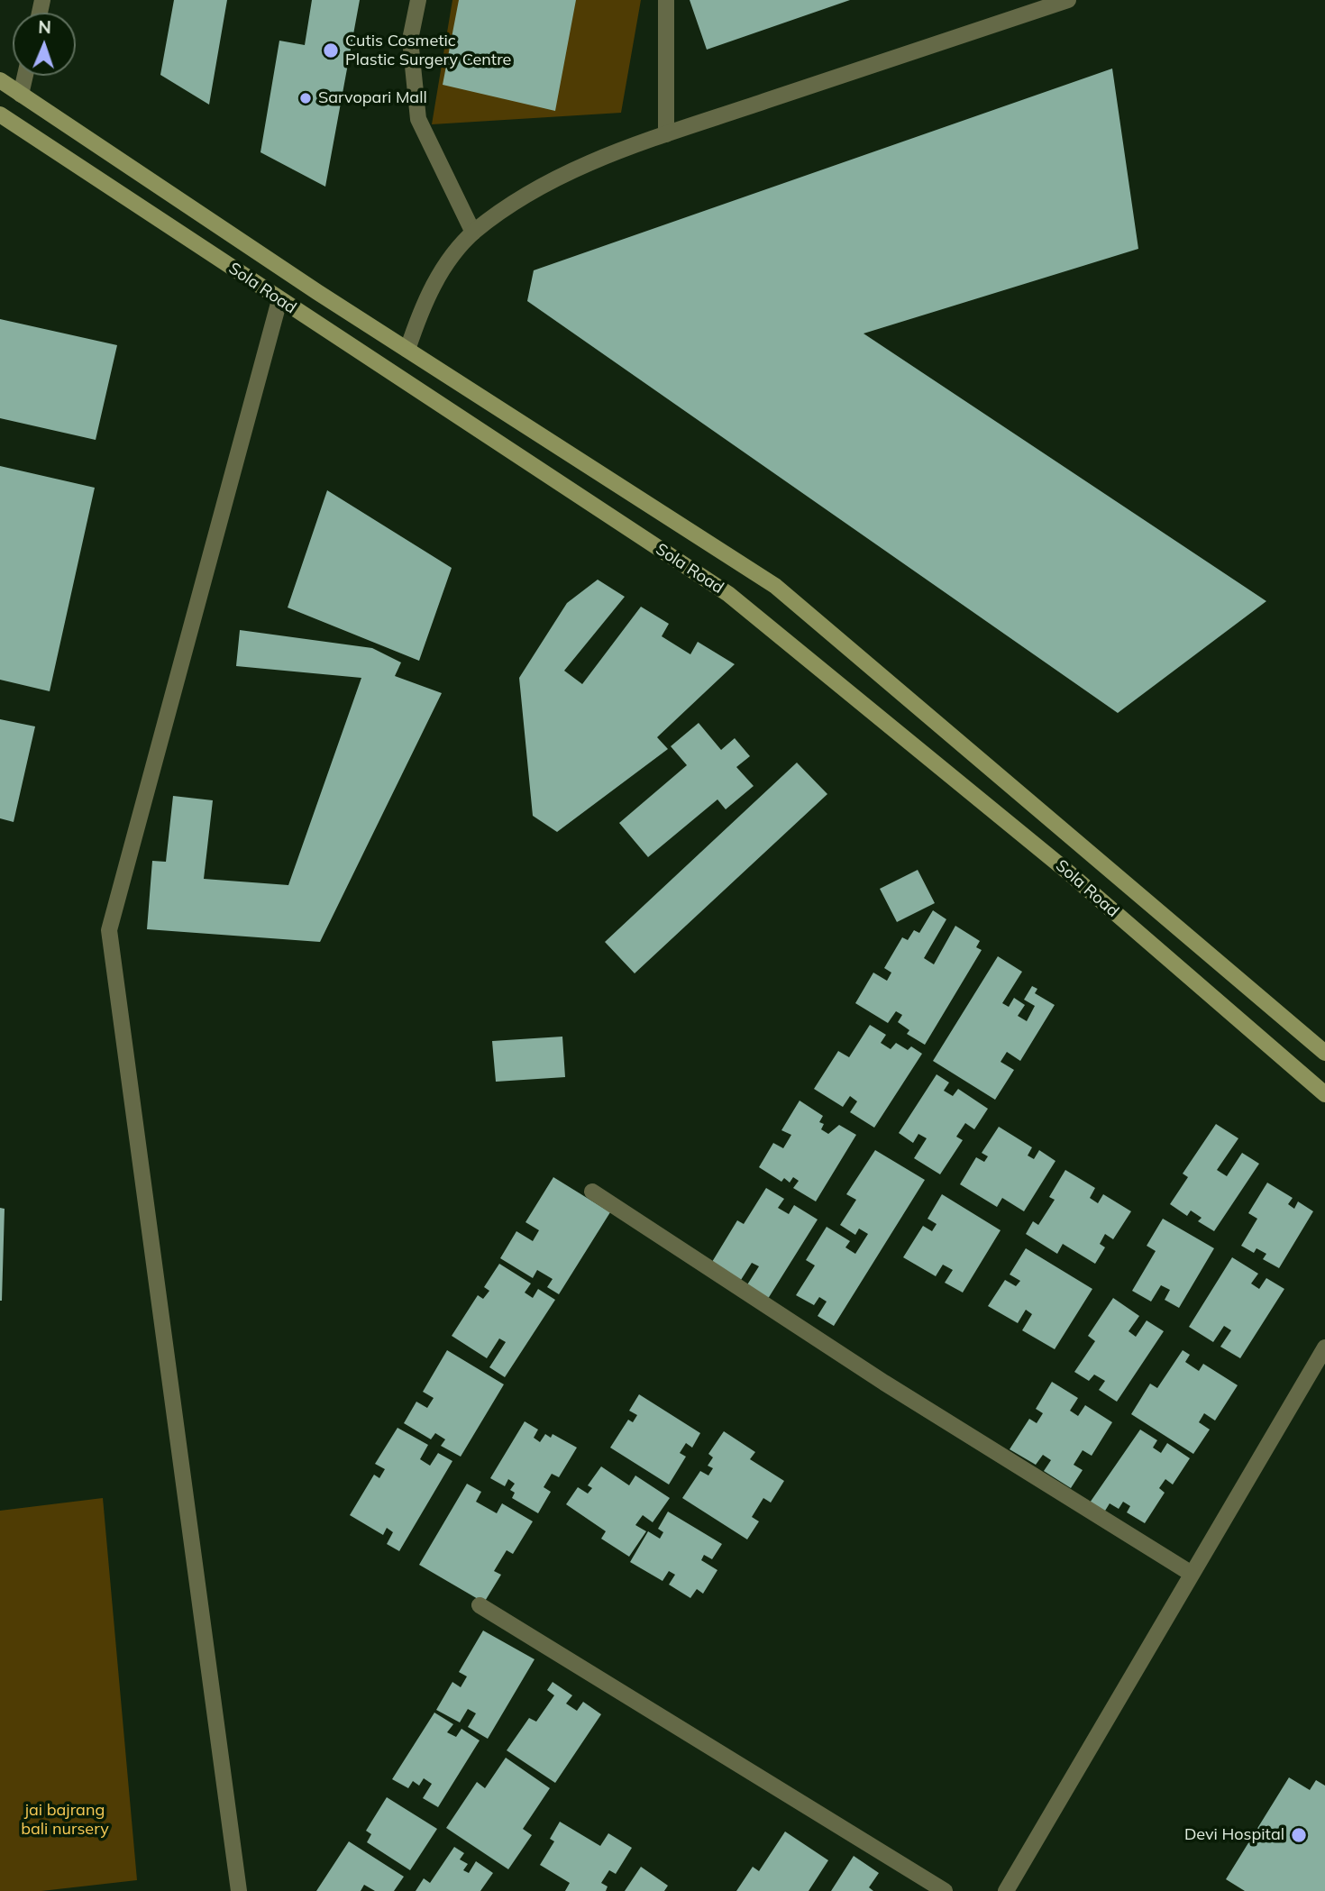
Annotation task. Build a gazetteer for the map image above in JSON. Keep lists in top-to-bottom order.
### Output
{
  "streets": {
    "main road": ["Sola Road"]
  },
  "parks": ["jai bajrang bali nursery"],
  "places": ["Cutis Cosmetic Plastic Surgery Centre", "Sarvopari Mall", "Devi Hospital"],
  "north": "top"
}
